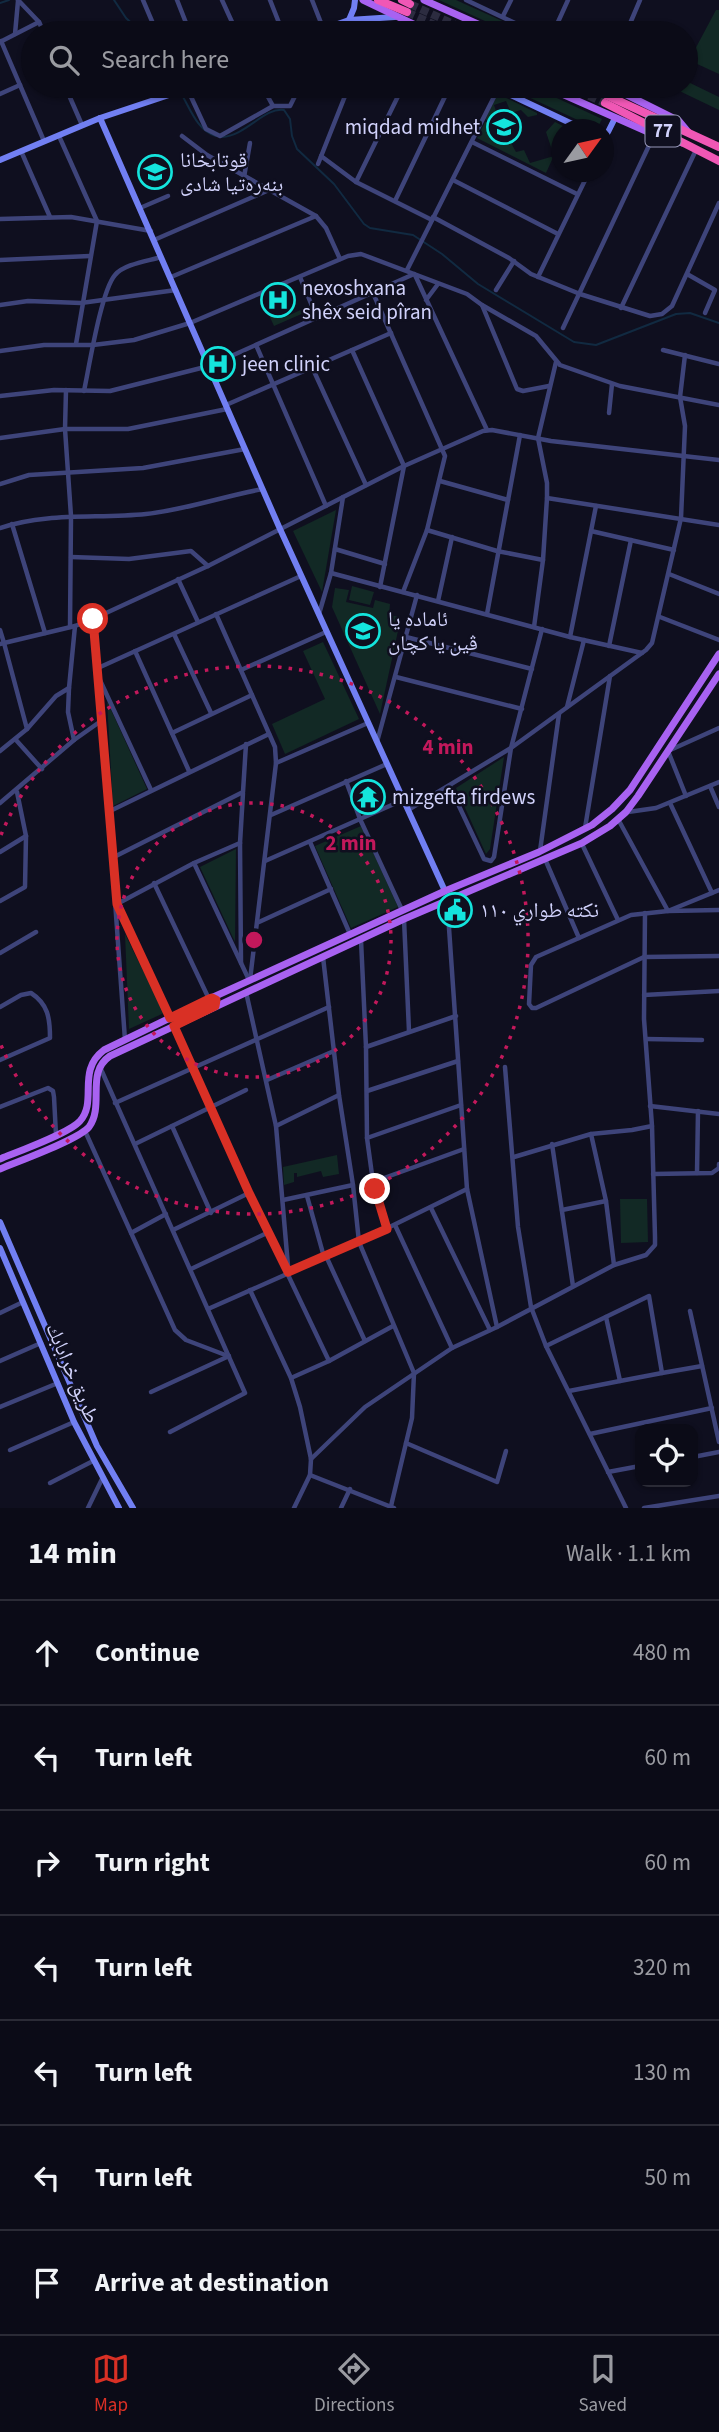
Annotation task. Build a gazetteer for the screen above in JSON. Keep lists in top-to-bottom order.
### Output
{
  "streets": {
    "highway": ["77"],
    "main road": ["طريق خرابابك"]
  },
  "places": {
    "school or university": ["miqdad midhet", "قوتابخانا بنەرەتیا شادی", "ئاماده یا ڤین یا کچان"],
    "hospital": ["nexoshxana shêx seid pîran", "jeen clinic"],
    "temple": ["mizgefta firdews"],
    "public building": ["نكته طواري ١١٠"]
  },
  "north": "top right",
  "page": {
    "search": "Search here",
    "heading": ["14 min", "Walk · 1.1 km"],
    "list": [
      ["Continue", "480 m"],
      ["Turn left", "60 m"],
      ["Turn right", "60 m"],
      ["Turn left", "320 m"],
      ["Turn left", "130 m"],
      ["Turn left", "50 m"],
      "Arrive at destination"
    ],
    "nav": ["Map", "Directions", "Saved"]
  },
  "rings": ["4 min", "2 min"]
}
